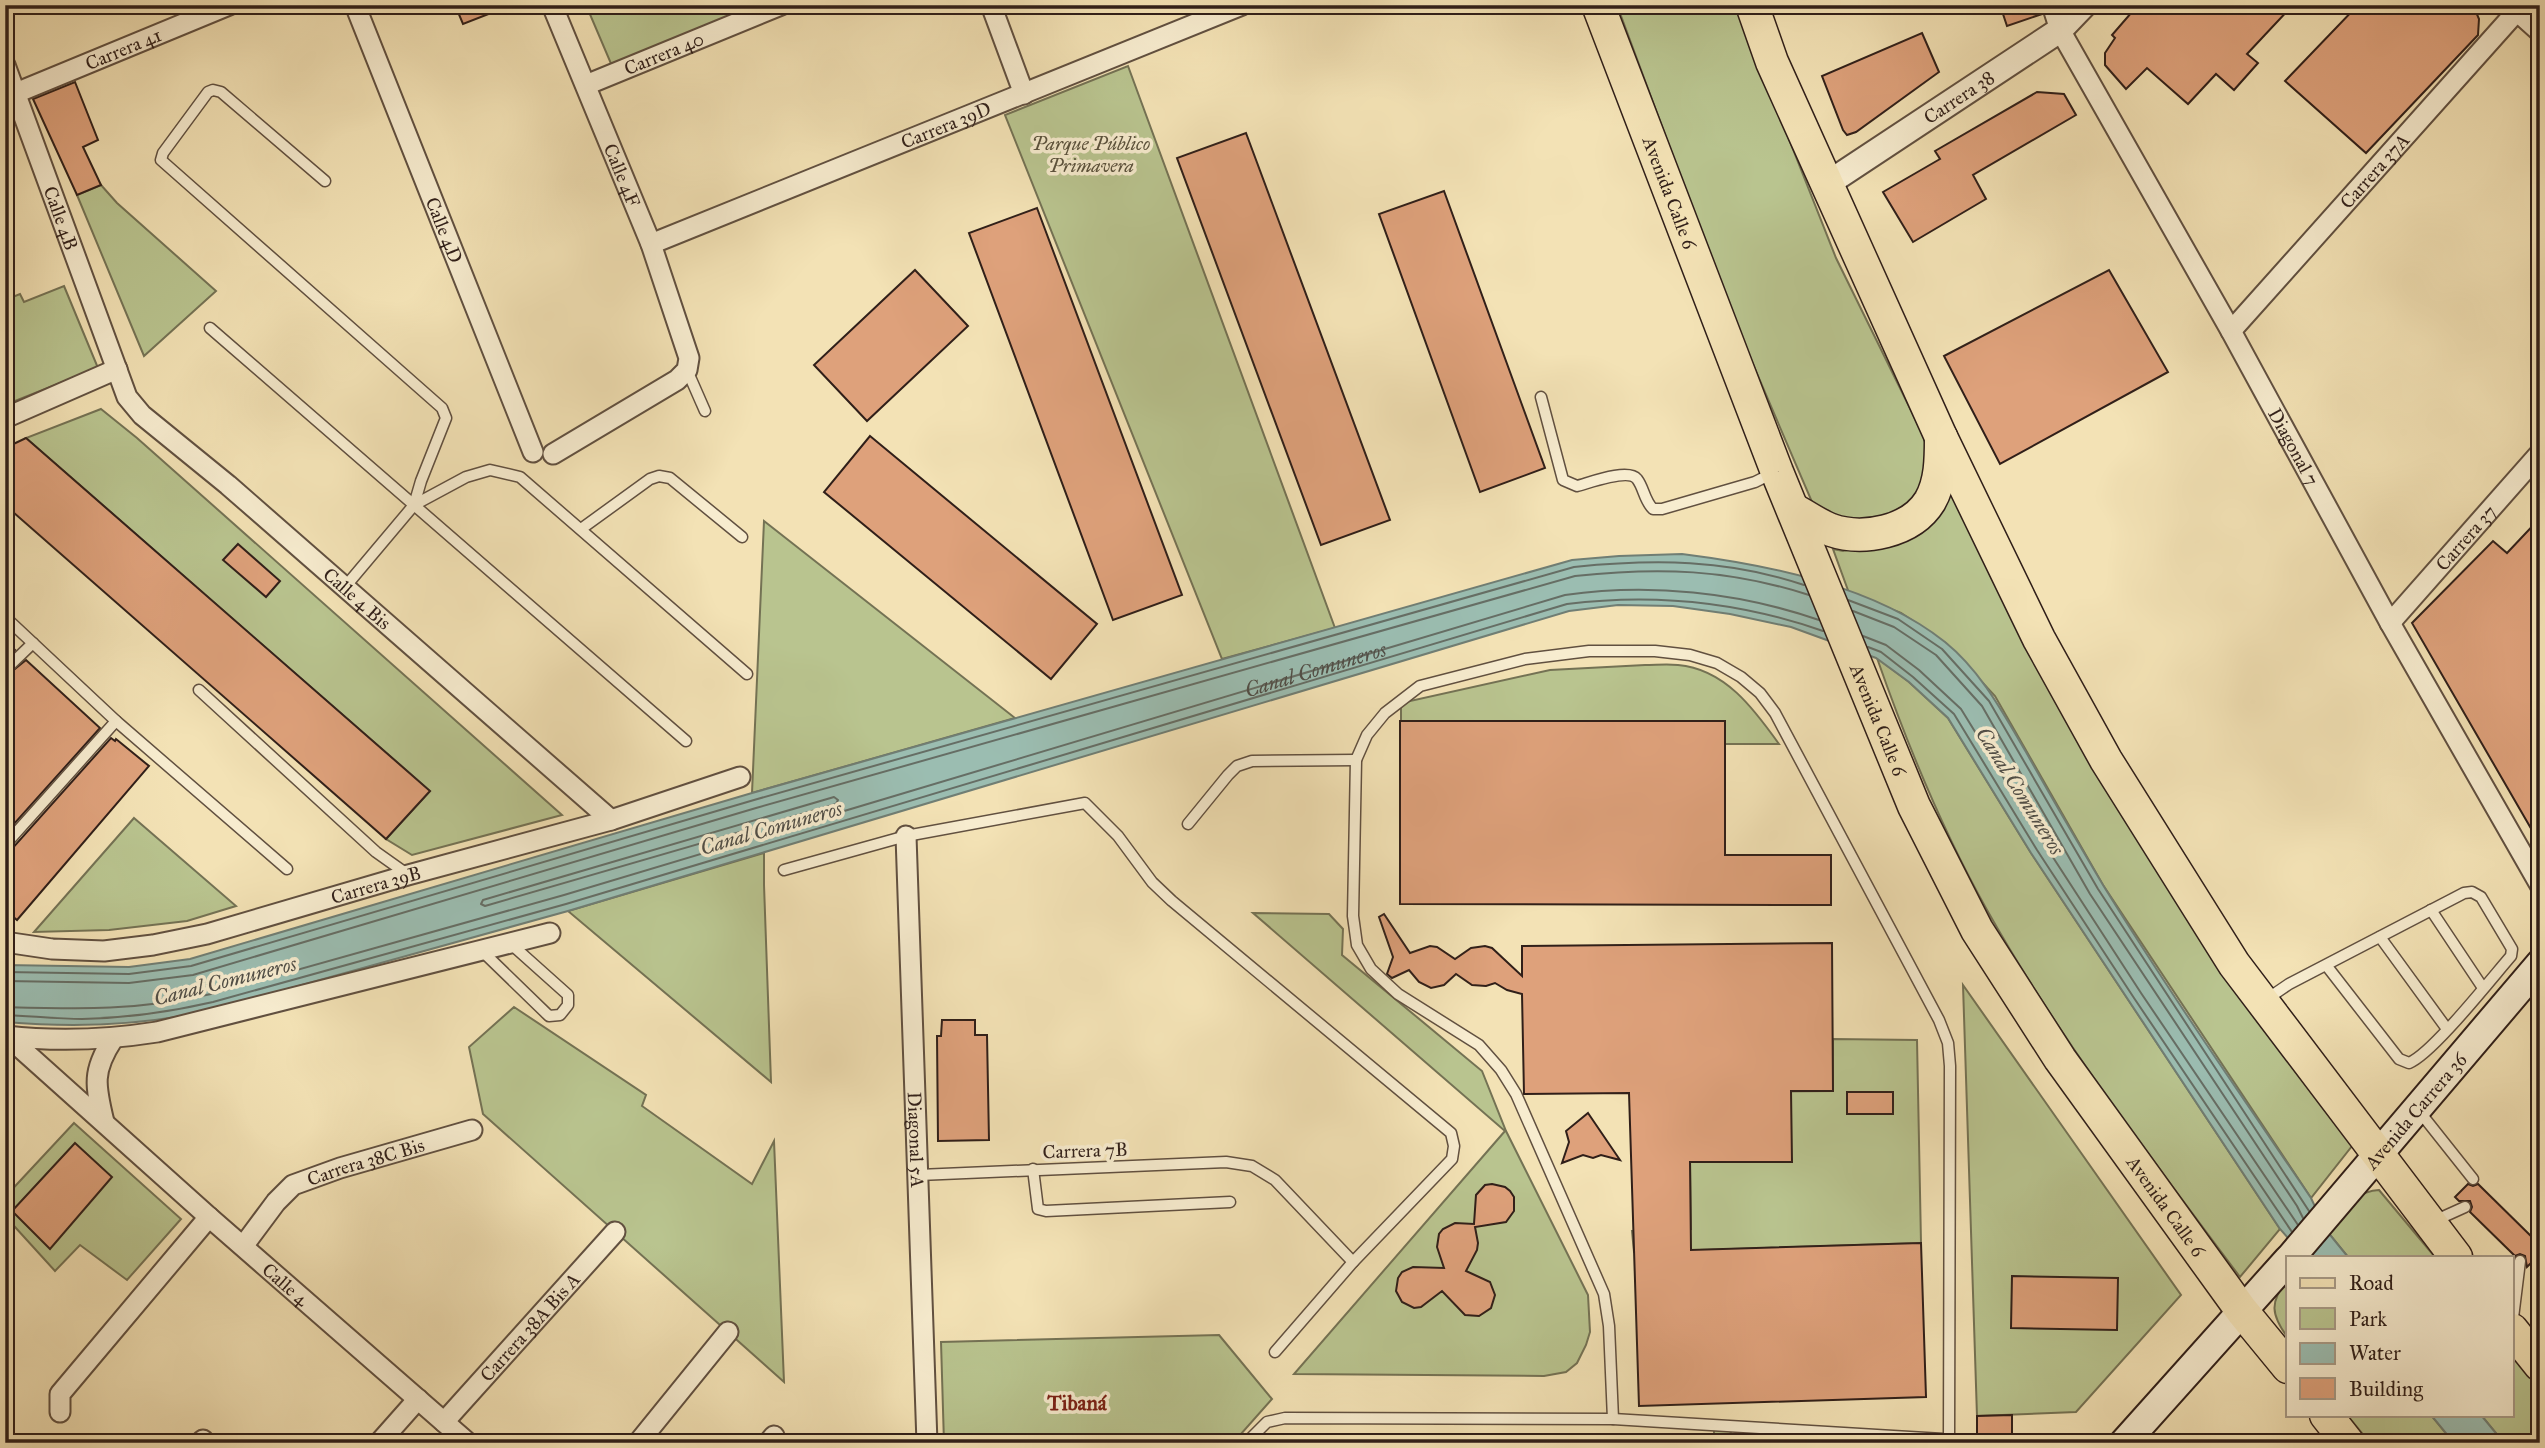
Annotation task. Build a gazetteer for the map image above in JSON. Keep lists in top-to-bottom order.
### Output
{
  "streets": {
    "main road": ["Avenida Calle 6", "Avenida Carrera 36"],
    "street": [
      "Carrera 41",
      "Carrera 40",
      "Carrera 38",
      "Carrera 39D",
      "Carrera 37A",
      "Calle 4F",
      "Calle 4B",
      "Calle 4D",
      "Diagonal 7",
      "Carrera 37",
      "Calle 4 Bis",
      "Carrera 39B",
      "Diagonal 5A",
      "Carrera 38C Bis",
      "Calle 4",
      "Carrera 38A Bis A"
    ],
    "lane": ["Carrera 7B"]
  },
  "crossings": [
    ["Carrera 41", "Calle 4B"],
    ["Carrera 40", "Calle 4F"],
    ["Carrera 38", "Diagonal 7"],
    ["Carrera 39D", "Calle 4F"],
    ["Carrera 37A", "Diagonal 7"],
    ["Avenida Calle 6", "Avenida Carrera 36"],
    ["Calle 4B", "Calle 4 Bis"],
    ["Diagonal 7", "Carrera 37"],
    ["Calle 4 Bis", "Carrera 39B"],
    ["Diagonal 5A", "Carrera 7B"],
    ["Carrera 38C Bis", "Calle 4"],
    ["Calle 4", "Carrera 38A Bis A"]
  ],
  "districts": ["Tibaná"],
  "water": ["Canal Comuneros"],
  "parks": ["Parque Público Primavera"],
  "legend": [
    "Road",
    "Park",
    "Water",
    "Building"
  ]
}
